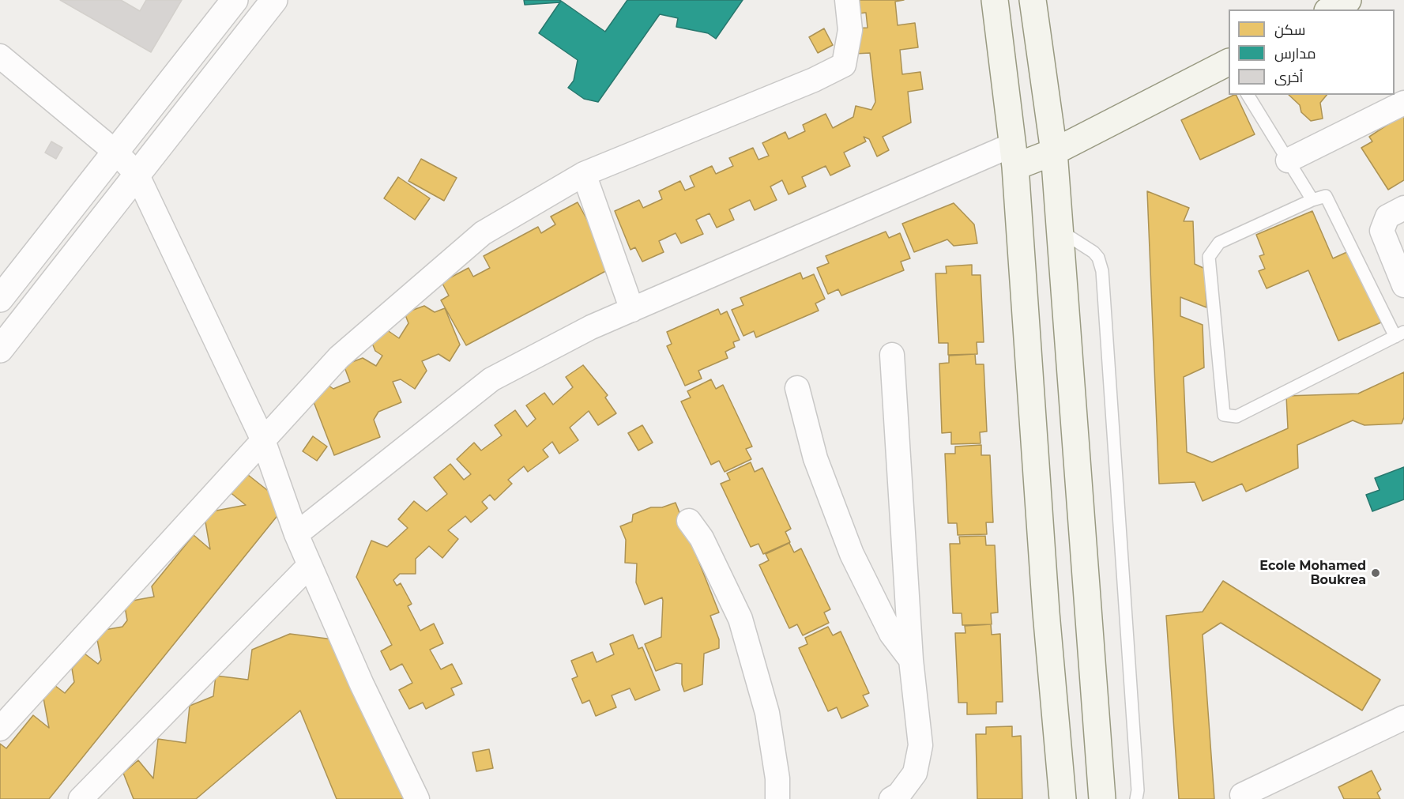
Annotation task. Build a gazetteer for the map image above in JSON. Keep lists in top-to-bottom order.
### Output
{
  "places": ["Ecole Mohamed Boukrea"],
  "legend": ["سكن", "مدارس", "أخرى"]
}
